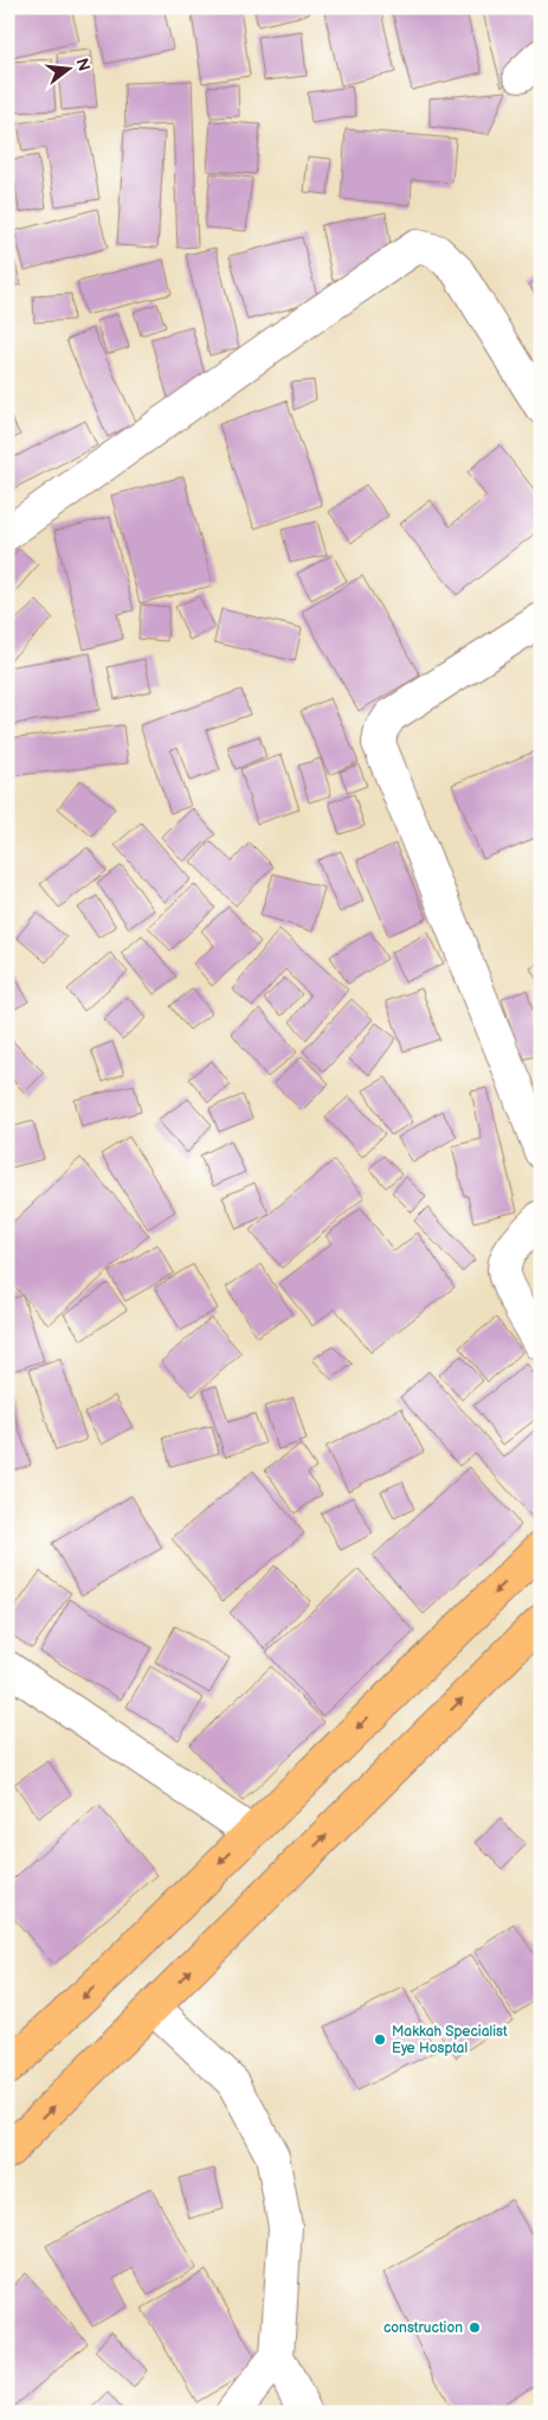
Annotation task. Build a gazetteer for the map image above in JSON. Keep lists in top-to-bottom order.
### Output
{
  "places": ["Makkah Specialist Eye Hosptal", "construction"],
  "north": "right"
}
